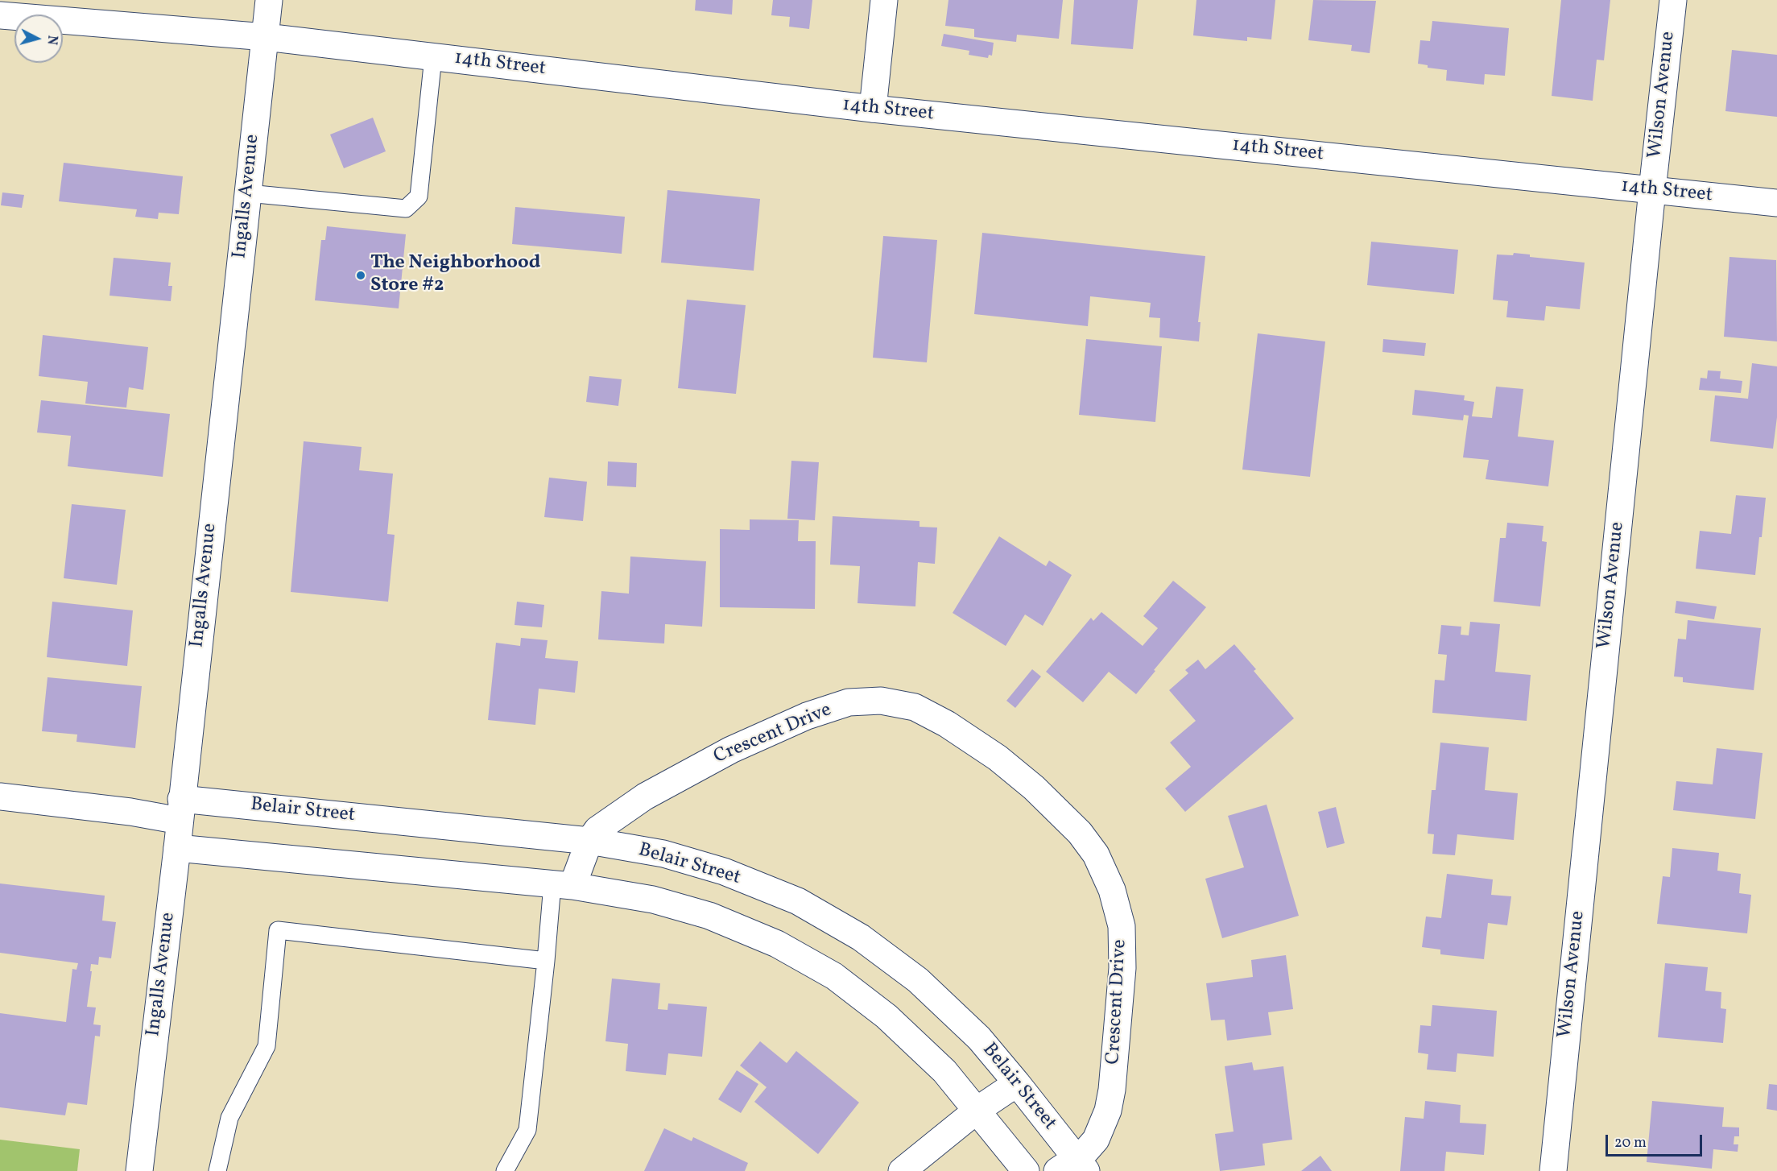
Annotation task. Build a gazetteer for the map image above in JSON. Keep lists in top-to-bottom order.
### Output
{
  "streets": {
    "street": [
      "14th Street",
      "Wilson Avenue",
      "Ingalls Avenue",
      "Crescent Drive",
      "Belair Street"
    ]
  },
  "crossings": [
    ["14th Street", "Wilson Avenue"],
    ["14th Street", "Ingalls Avenue"],
    ["Ingalls Avenue", "Belair Street"],
    ["Crescent Drive", "Belair Street"]
  ],
  "places": ["The Neighborhood Store #2"],
  "scale_bar": "20 m",
  "north": "right"
}
